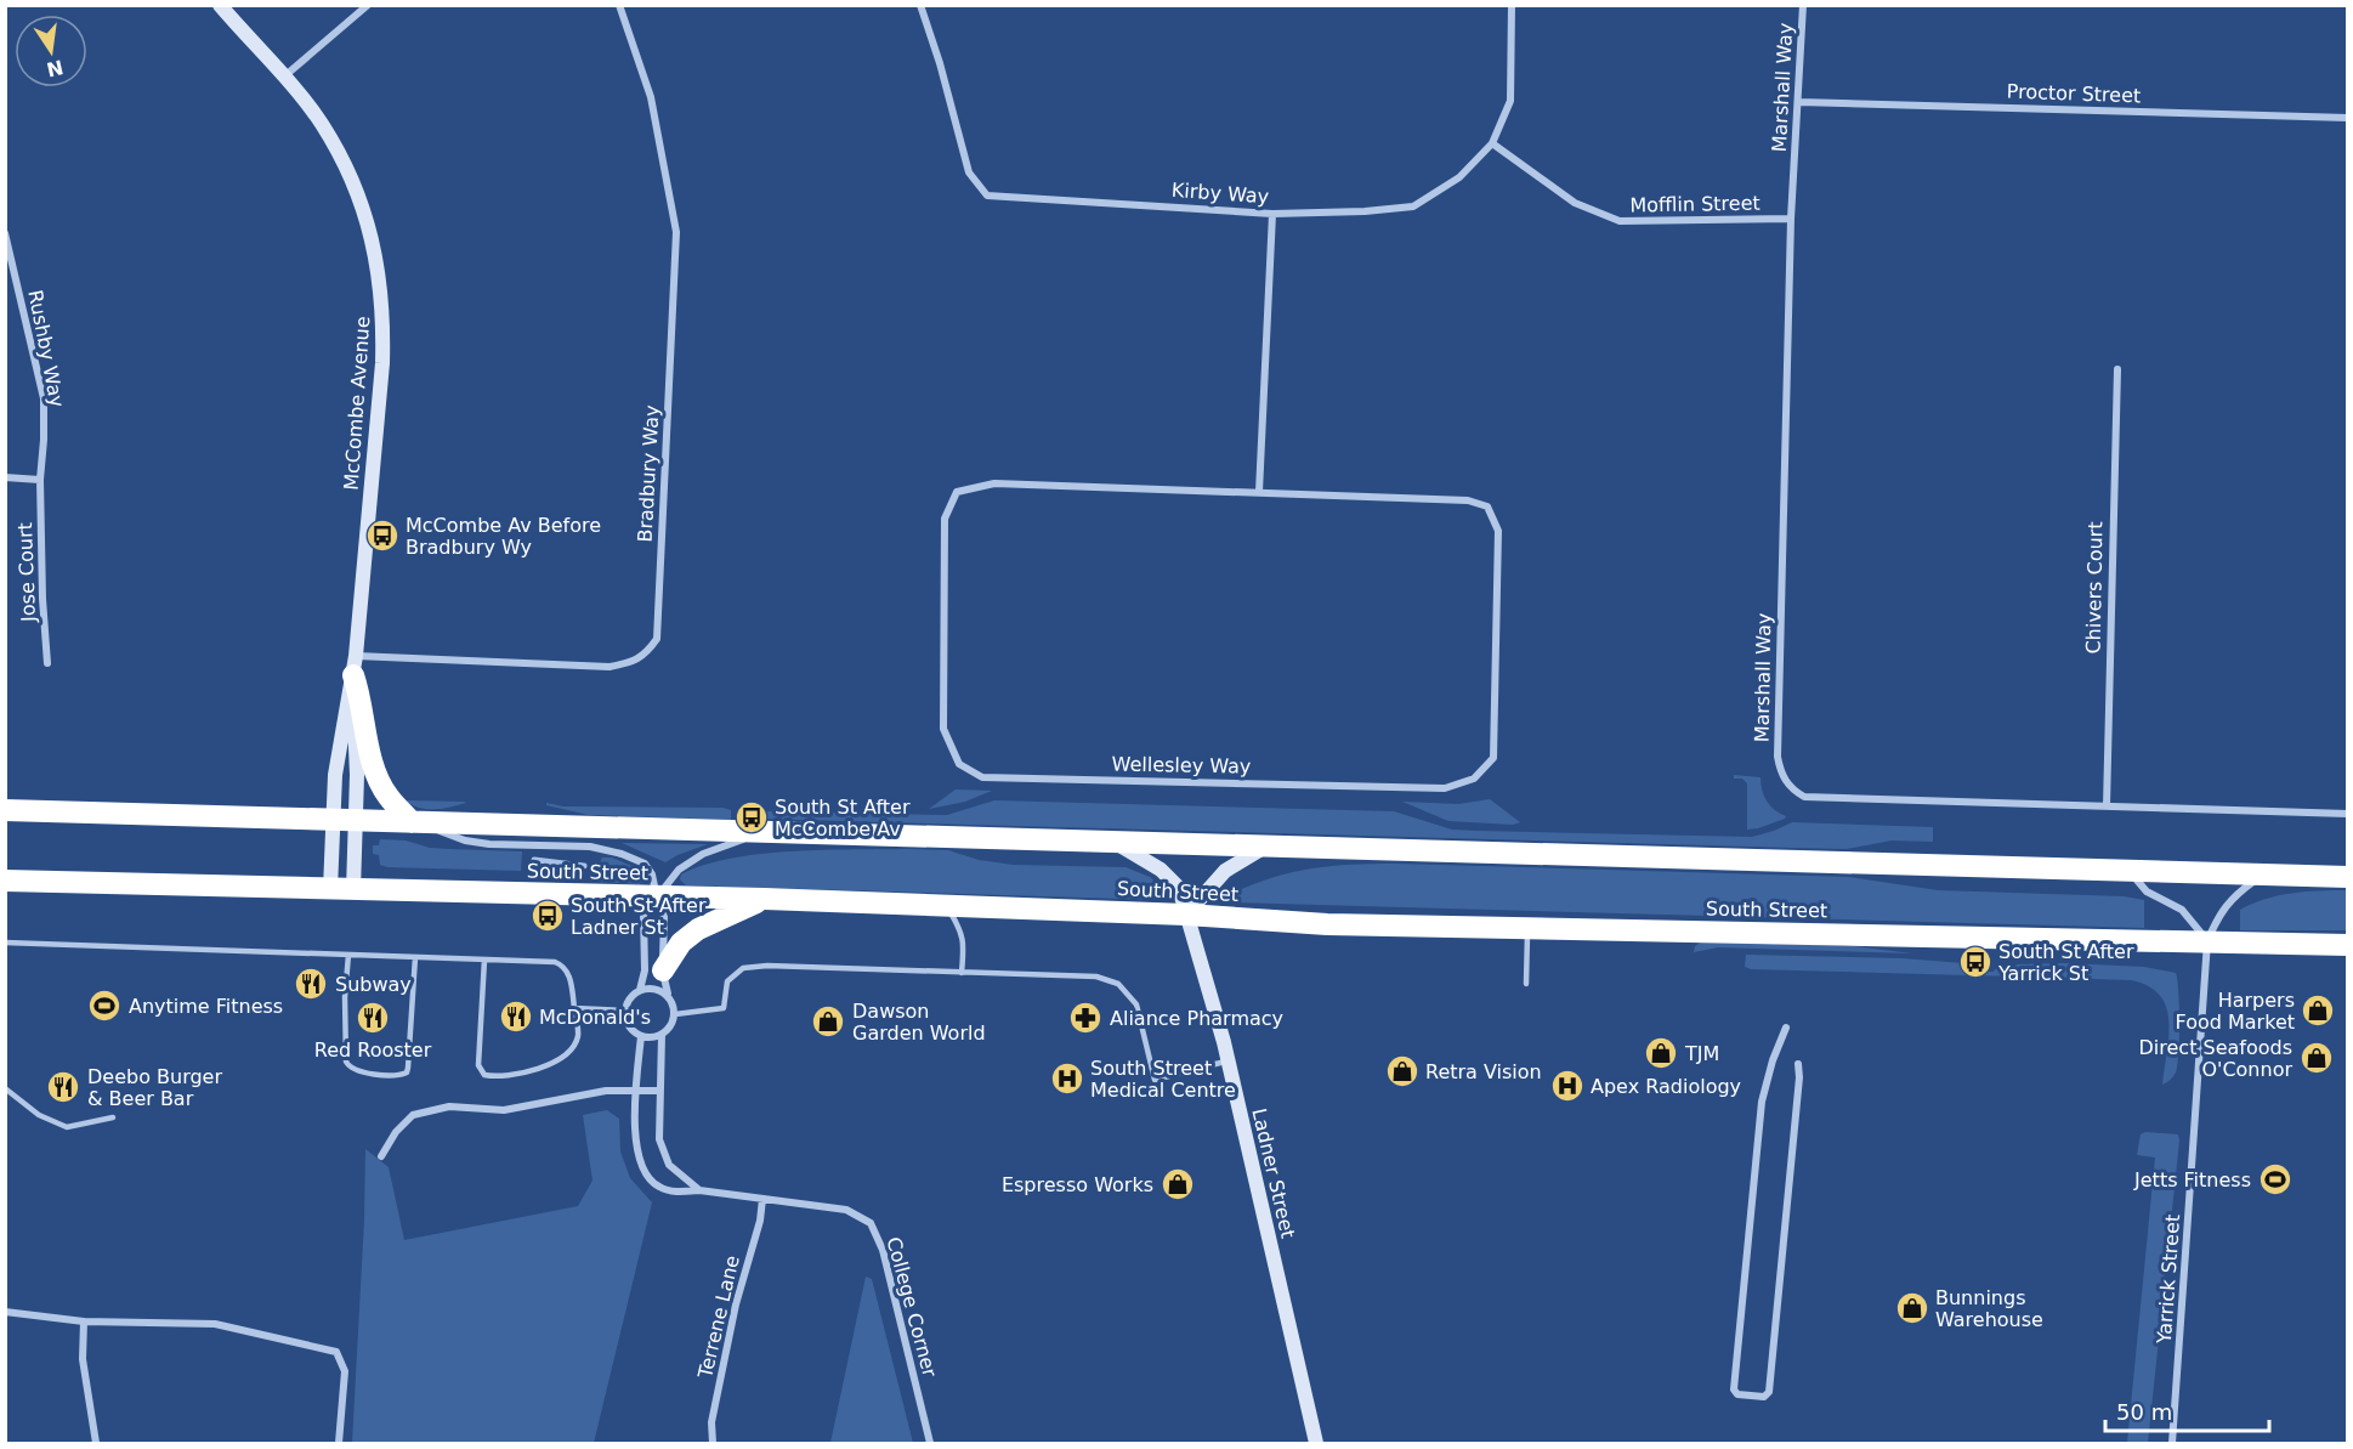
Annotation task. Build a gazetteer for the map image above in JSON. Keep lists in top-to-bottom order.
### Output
{
  "streets": {
    "highway": ["South Street"],
    "street": [
      "Marshall Way",
      "Proctor Street",
      "Kirby Way",
      "Mofflin Street",
      "Rushby Way",
      "McCombe Avenue",
      "Bradbury Way",
      "Jose Court",
      "Chivers Court",
      "Wellesley Way",
      "Ladner Street",
      "Yarrick Street",
      "College Corner",
      "Terrene Lane"
    ]
  },
  "crossings": [
    ["Marshall Way", "Proctor Street"],
    ["Marshall Way", "Mofflin Street"],
    ["Marshall Way", "Chivers Court"],
    ["Kirby Way", "Mofflin Street"],
    ["Rushby Way", "Jose Court"],
    ["McCombe Avenue", "Bradbury Way"],
    ["McCombe Avenue", "South Street"],
    ["South Street", "Ladner Street"],
    ["South Street", "Yarrick Street"],
    ["College Corner", "Terrene Lane"]
  ],
  "places": {
    "bus stop": [
      "McCombe Av Before Bradbury Wy",
      "South St After McCombe Av",
      "South St After Ladner St",
      "South St After Yarrick St"
    ],
    "restaurant": [
      "Subway",
      "McDonald's",
      "Red Rooster",
      "Deebo Burger & Beer Bar"
    ],
    "sports": ["Anytime Fitness", "Jetts Fitness"],
    "shop": [
      "Harpers Food Market",
      "Dawson Garden World",
      "TJM",
      "Direct Seafoods O'Connor",
      "Retra Vision",
      "Espresso Works",
      "Bunnings Warehouse"
    ],
    "pharmacy": ["Aliance Pharmacy"],
    "hospital": ["South Street Medical Centre", "Apex Radiology"]
  },
  "scale_bar": "50 m",
  "north": "bottom"
}
